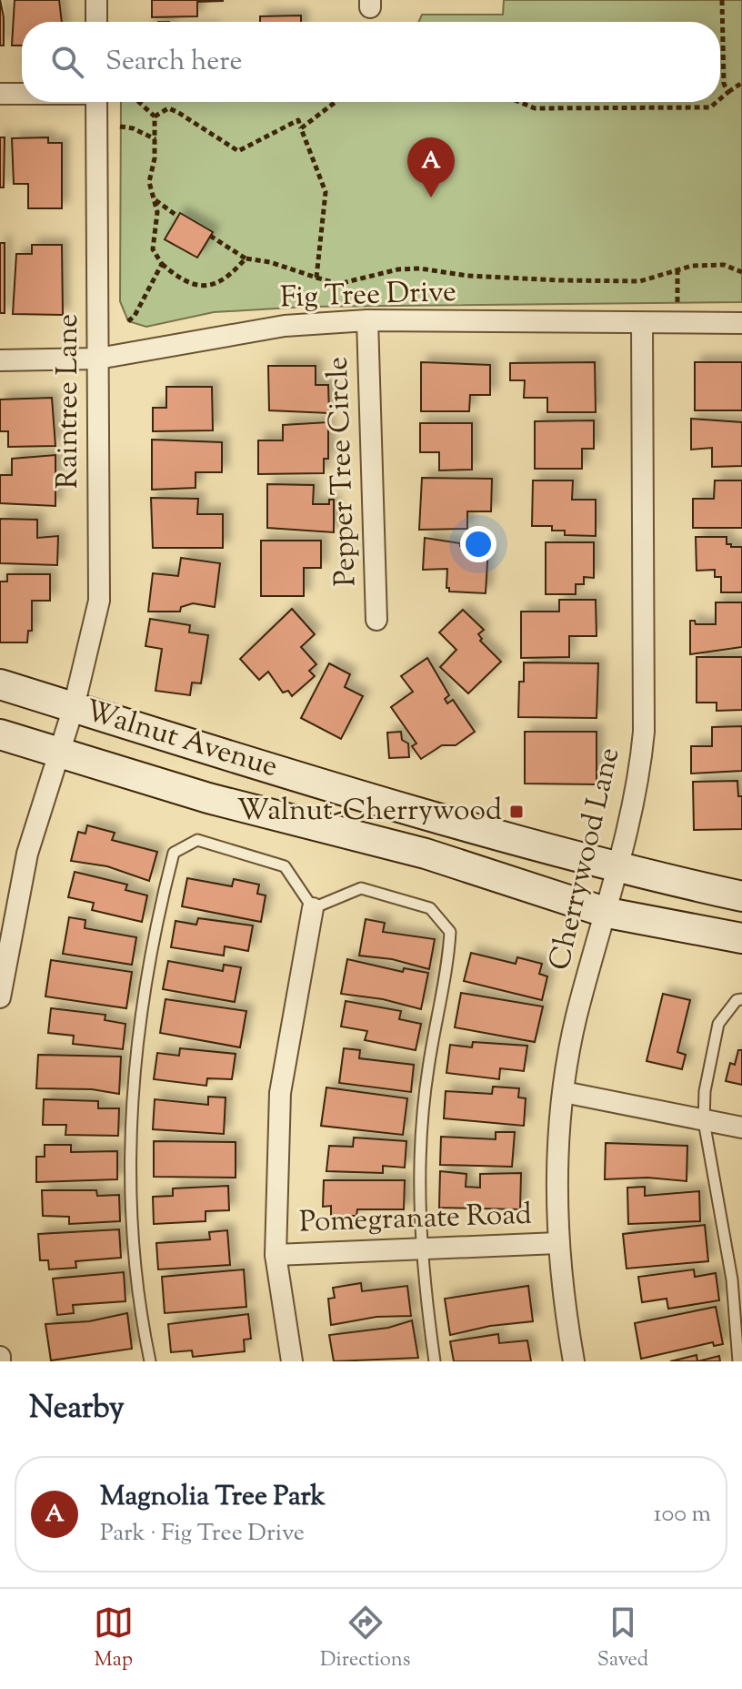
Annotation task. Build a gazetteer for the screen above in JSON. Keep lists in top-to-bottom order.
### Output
{
  "streets": {
    "main road": ["Walnut Avenue"],
    "street": [
      "Fig Tree Drive",
      "Raintree Lane",
      "Pepper Tree Circle",
      "Cherrywood Lane",
      "Pomegranate Road"
    ]
  },
  "crossings": [
    ["Fig Tree Drive", "Raintree Lane"],
    ["Fig Tree Drive", "Pepper Tree Circle"],
    ["Fig Tree Drive", "Cherrywood Lane"],
    ["Raintree Lane", "Walnut Avenue"],
    ["Walnut Avenue", "Cherrywood Lane"],
    ["Cherrywood Lane", "Pomegranate Road"]
  ],
  "places": {
    "transit": ["Walnut-Cherrywood"]
  },
  "page": {
    "search": "Search here",
    "pins": "A",
    "heading": "Nearby",
    "list": [
      {
        "mark": "A",
        "name": "Magnolia Tree Park",
        "note": "Park · Fig Tree Drive",
        "value": "100 m"
      }
    ],
    "nav": ["Map", "Directions", "Saved"]
  }
}
